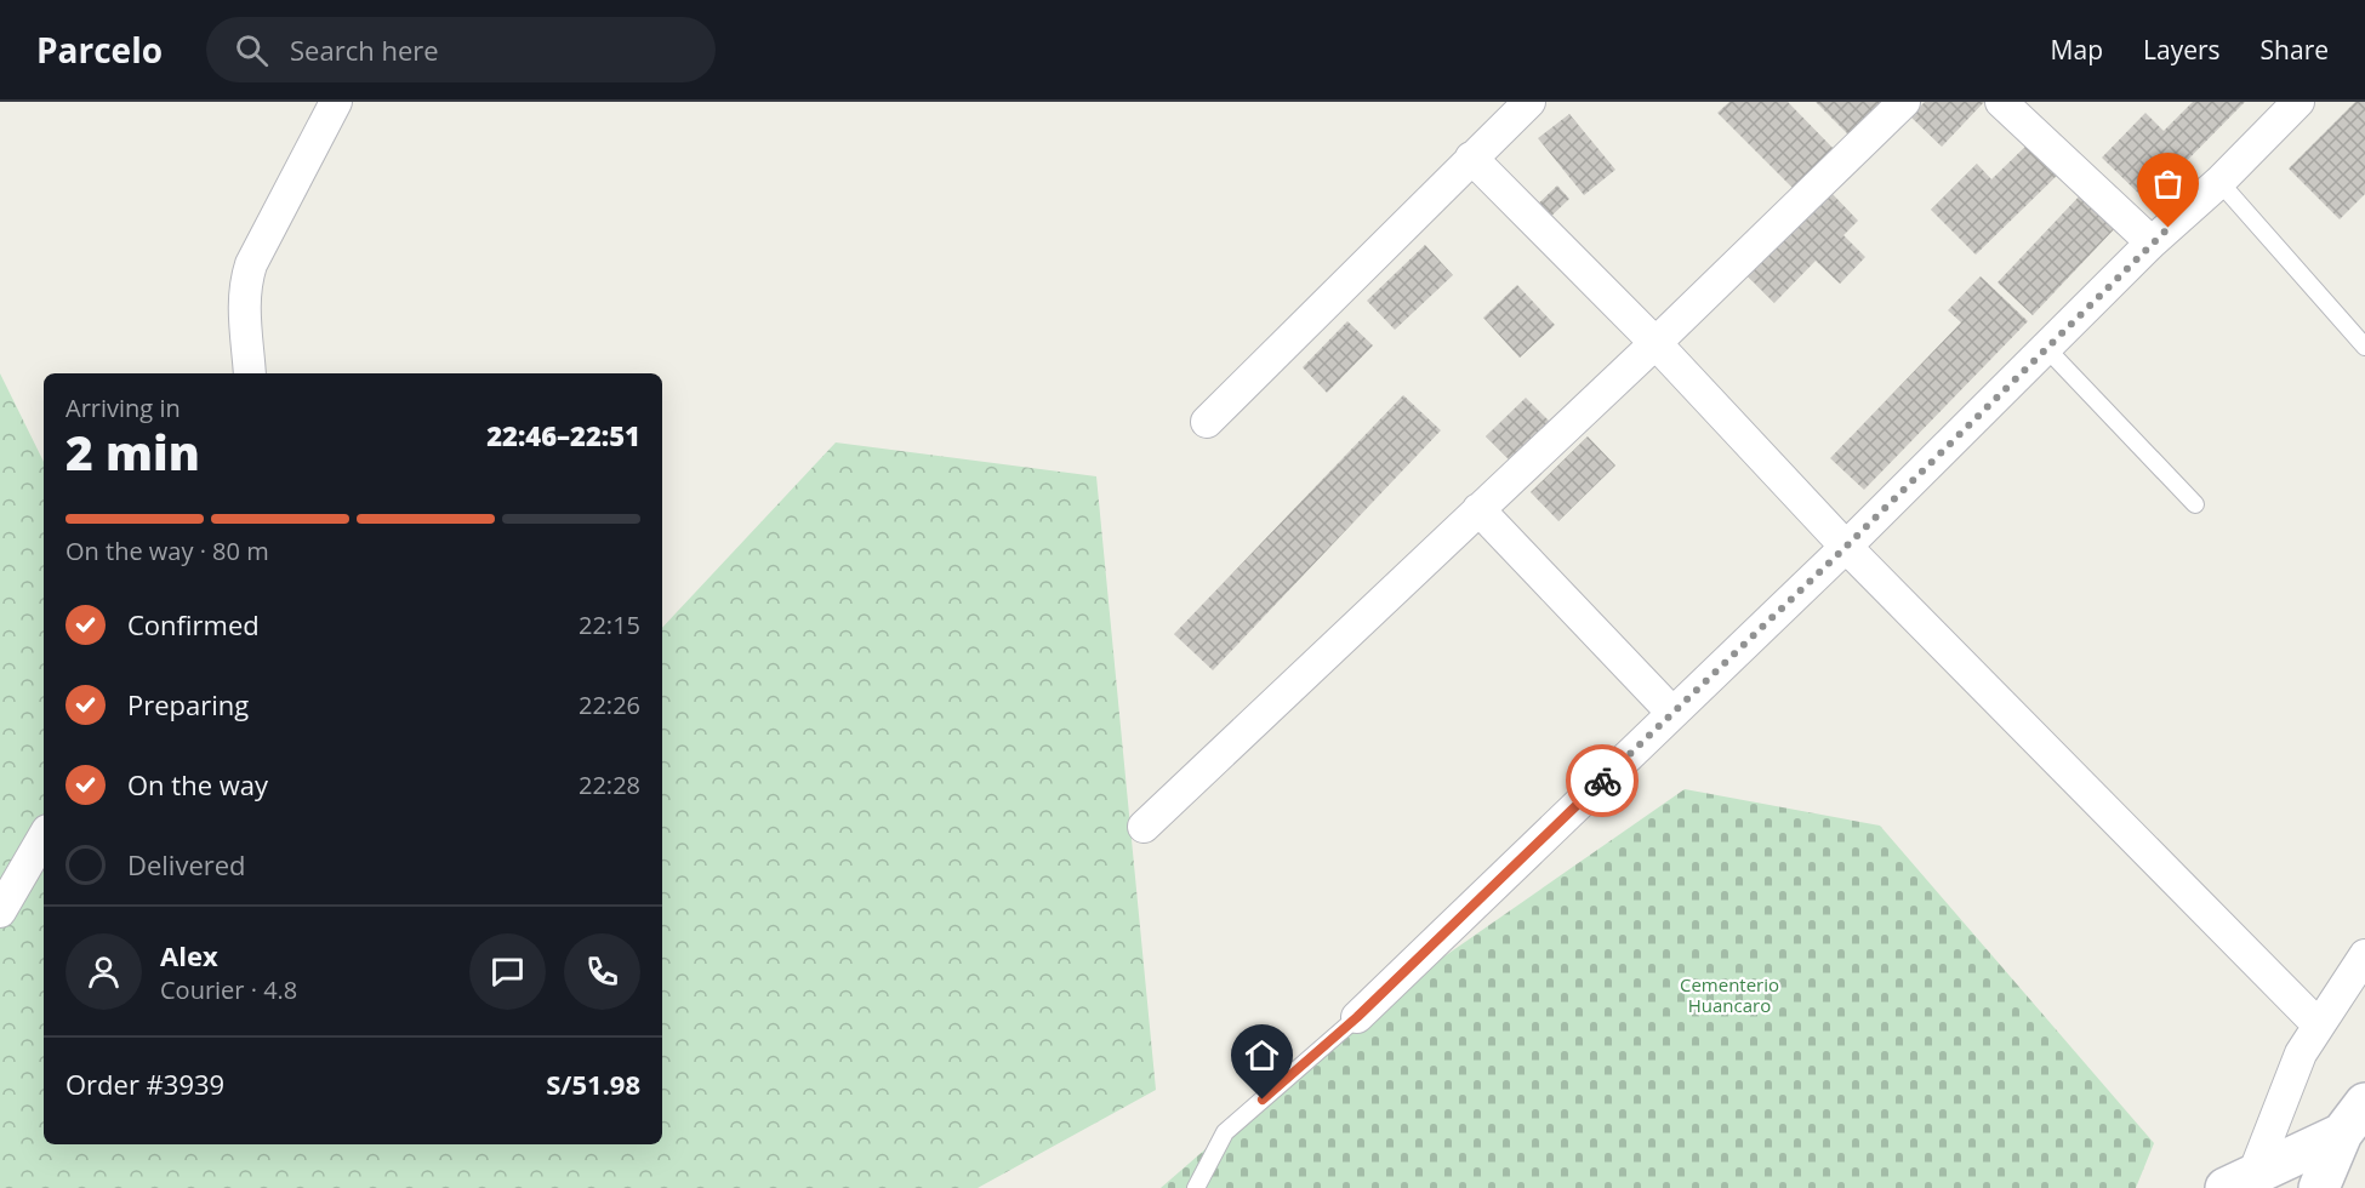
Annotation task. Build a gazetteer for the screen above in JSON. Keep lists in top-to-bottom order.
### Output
{
  "parks": ["Cementerio Huancaro"],
  "page": {
    "header": "Parcelo",
    "search": "Search here",
    "nav": ["Map", "Layers", "Share"],
    "heading": ["2 min", "Arriving in", "22:46–22:51"],
    "panel": [
      "Alex",
      "Courier · 4.8",
      "Order #3939",
      "S/51.98"
    ],
    "bar": "On the way · 80 m",
    "list": [
      ["Confirmed", "22:15"],
      ["Preparing", "22:26"],
      ["On the way", "22:28"],
      "Delivered"
    ]
  }
}
